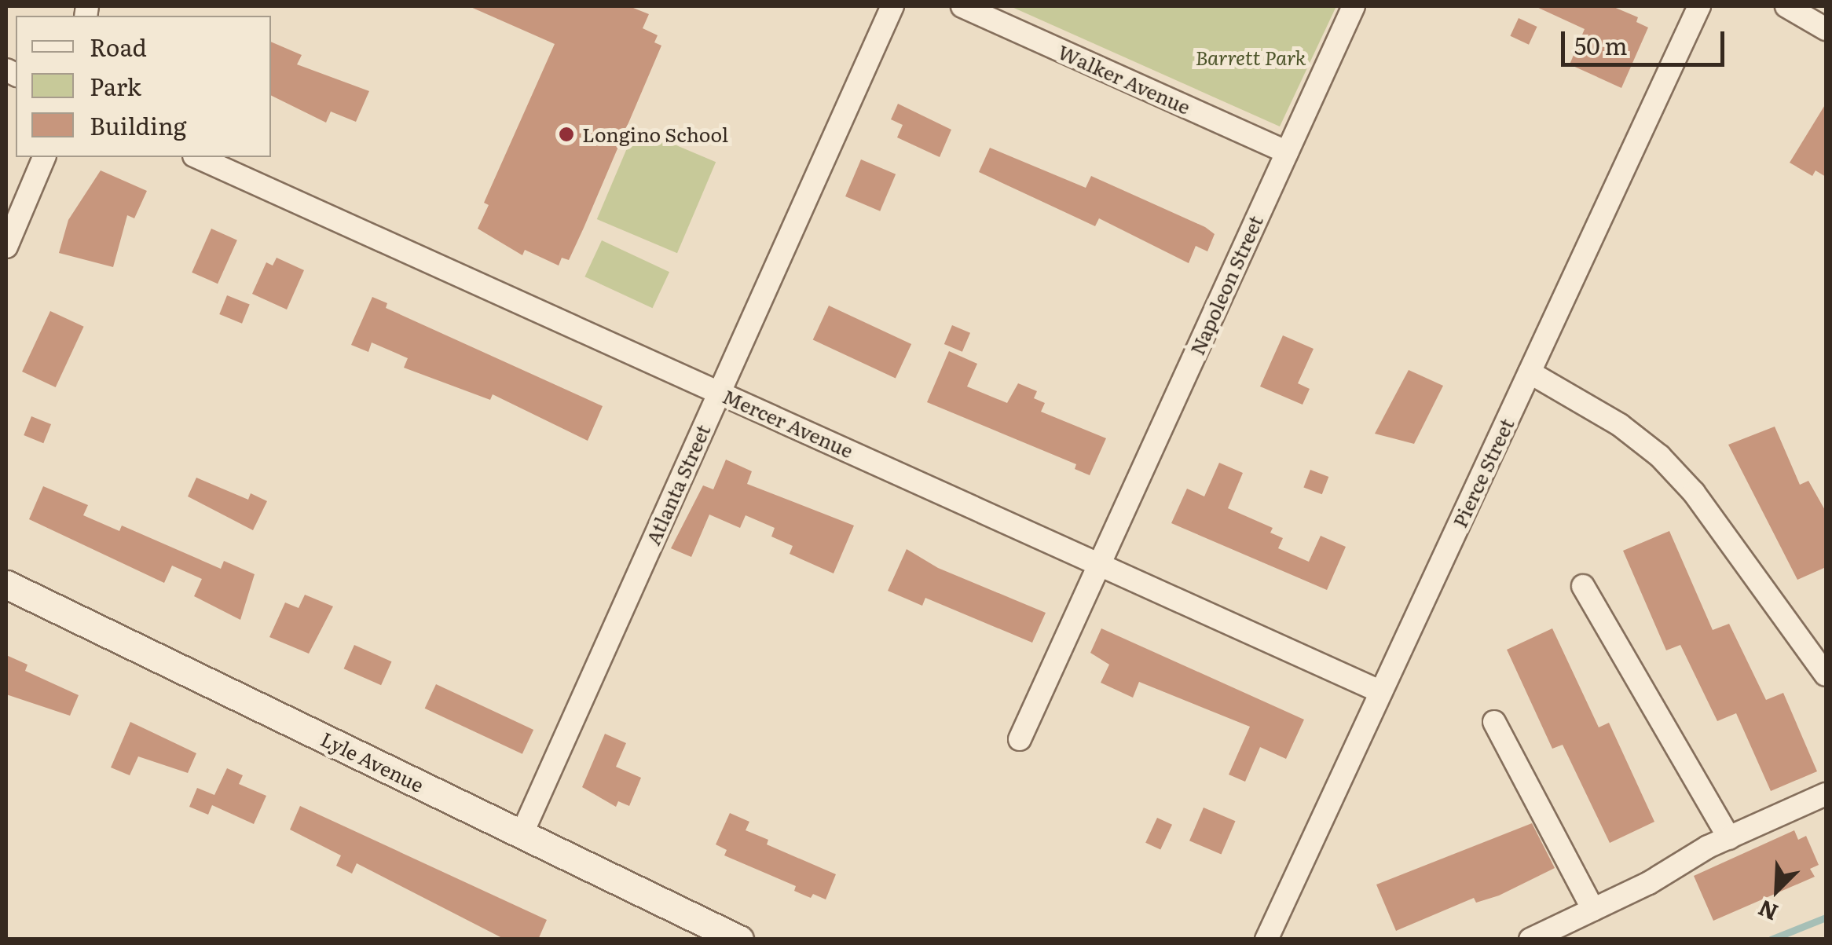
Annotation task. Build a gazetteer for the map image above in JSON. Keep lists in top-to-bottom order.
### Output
{
  "streets": {
    "street": [
      "Walker Avenue",
      "Napoleon Street",
      "Mercer Avenue",
      "Pierce Street",
      "Atlanta Street",
      "Lyle Avenue"
    ]
  },
  "crossings": [
    ["Walker Avenue", "Napoleon Street"],
    ["Napoleon Street", "Mercer Avenue"],
    ["Mercer Avenue", "Pierce Street"],
    ["Mercer Avenue", "Atlanta Street"],
    ["Atlanta Street", "Lyle Avenue"]
  ],
  "parks": ["Barrett Park"],
  "places": ["Longino School"],
  "legend": ["Road", "Park", "Building"],
  "scale_bar": "50 m",
  "north": "bottom left"
}
